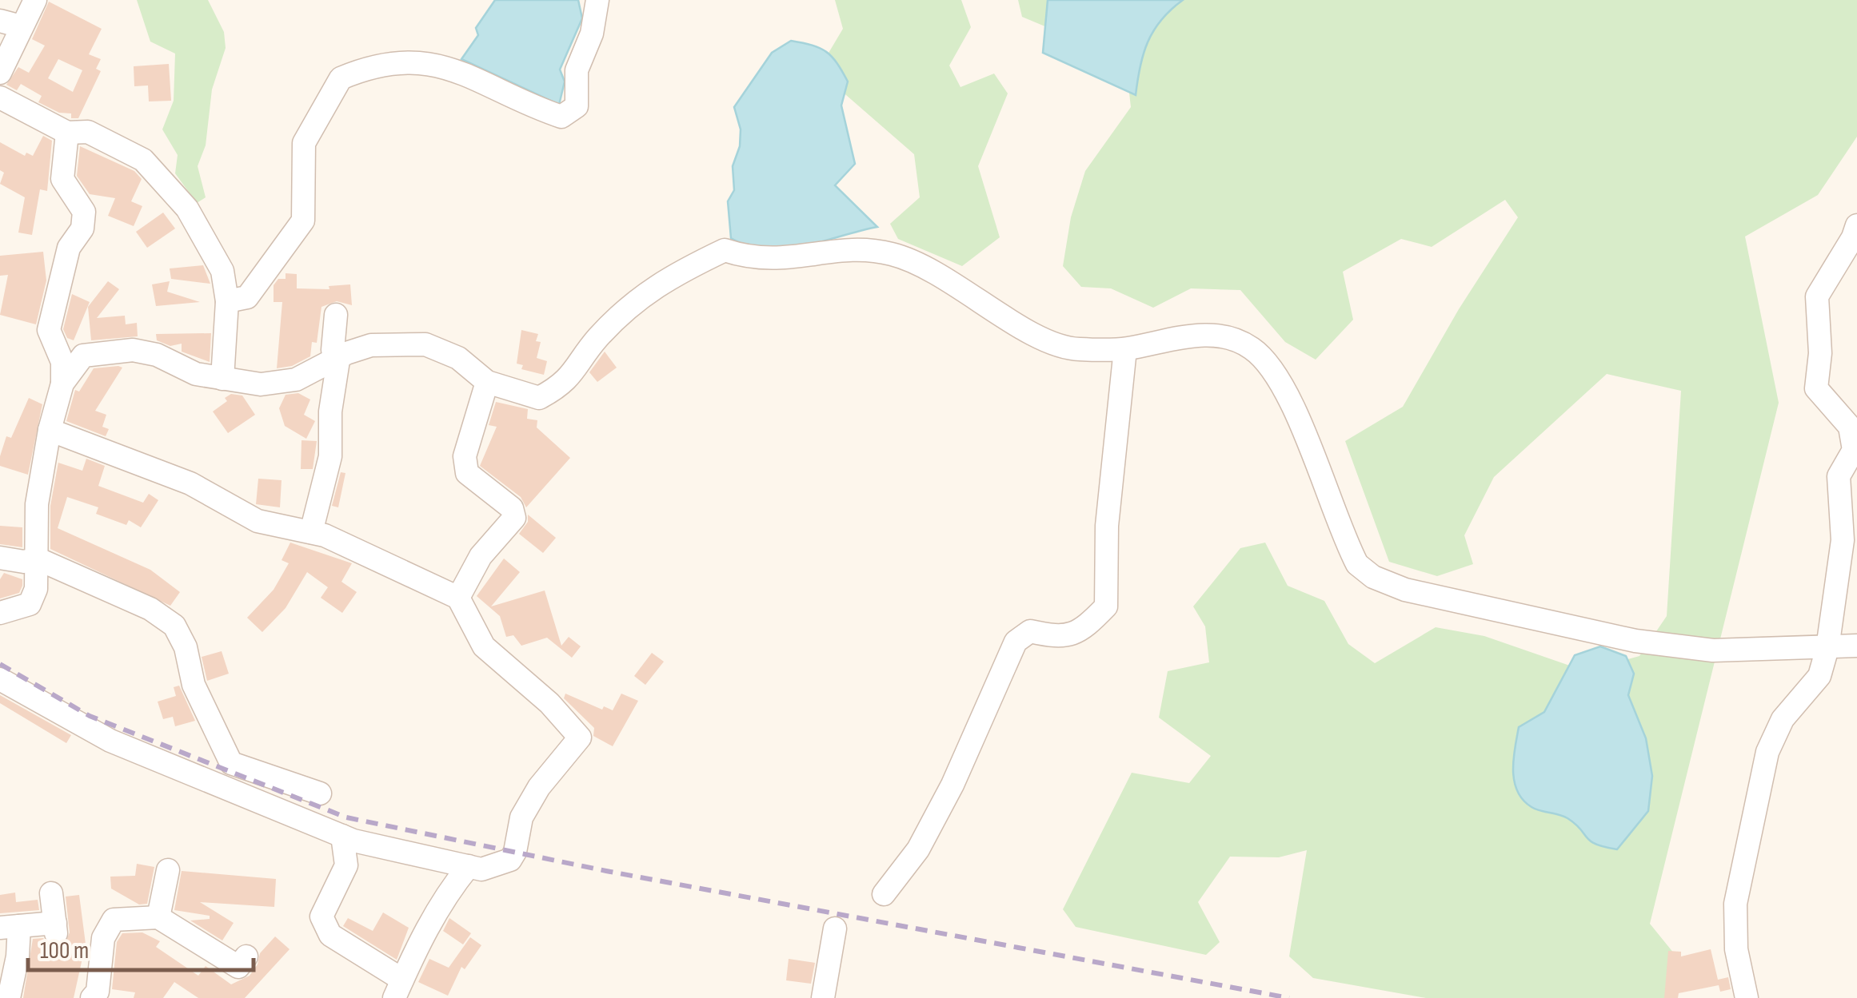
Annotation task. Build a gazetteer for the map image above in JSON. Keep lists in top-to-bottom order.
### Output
{
  "scale_bar": "100 m"
}
